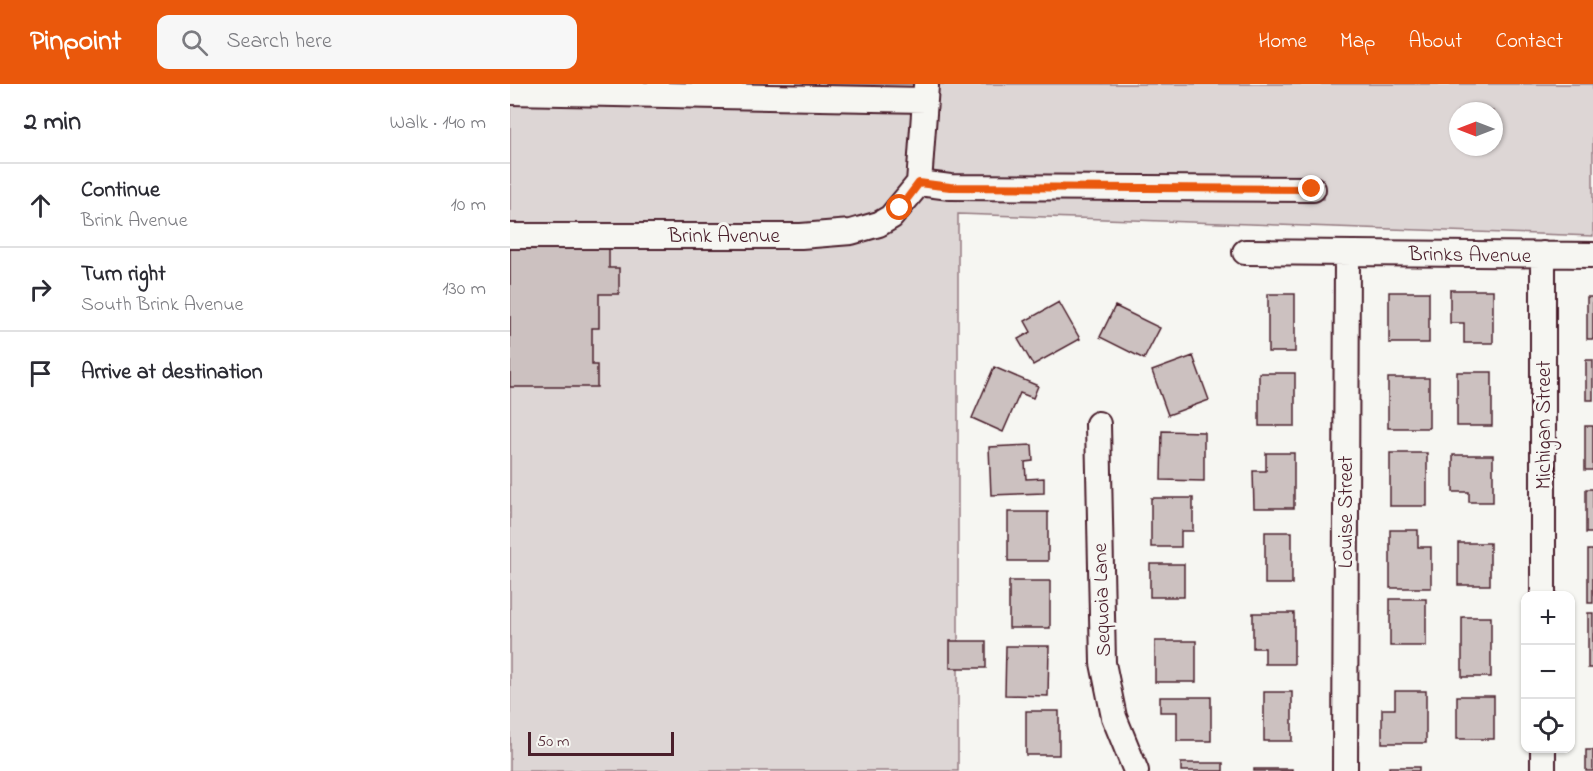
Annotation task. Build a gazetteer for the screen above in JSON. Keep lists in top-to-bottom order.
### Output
{
  "streets": {
    "street": [
      "Brink Avenue",
      "Brinks Avenue",
      "Michigan Street",
      "Louise Street",
      "Sequoia Lane"
    ]
  },
  "crossings": [
    ["Brinks Avenue", "Michigan Street"],
    ["Brinks Avenue", "Louise Street"]
  ],
  "scale_bar": "50 m",
  "north": "left",
  "page": {
    "header": "Pinpoint",
    "search": "Search here",
    "nav": [
      "Home",
      "Map",
      "About",
      "Contact"
    ],
    "heading": ["2 min", "Walk · 140 m"],
    "list": [
      ["Continue", "Brink Avenue", "10 m"],
      ["Turn right", "South Brink Avenue", "130 m"],
      "Arrive at destination"
    ],
    "map_buttons": ["+", "−"],
    "scale": "50 m"
  }
}
